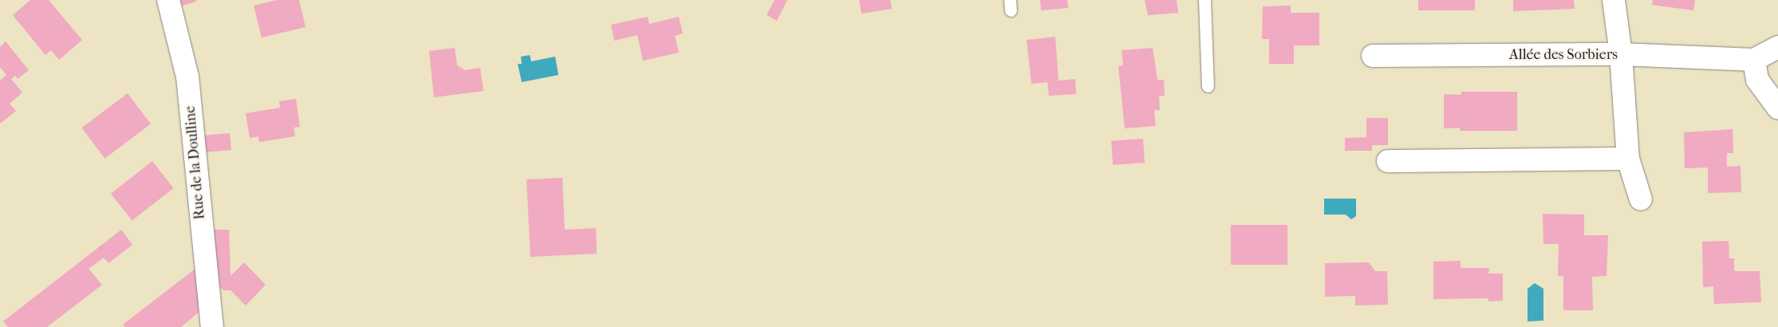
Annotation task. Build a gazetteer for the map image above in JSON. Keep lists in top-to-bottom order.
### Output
{
  "streets": {
    "street": ["Allée des Sorbiers", "Rue de la Doulline"]
  }
}
